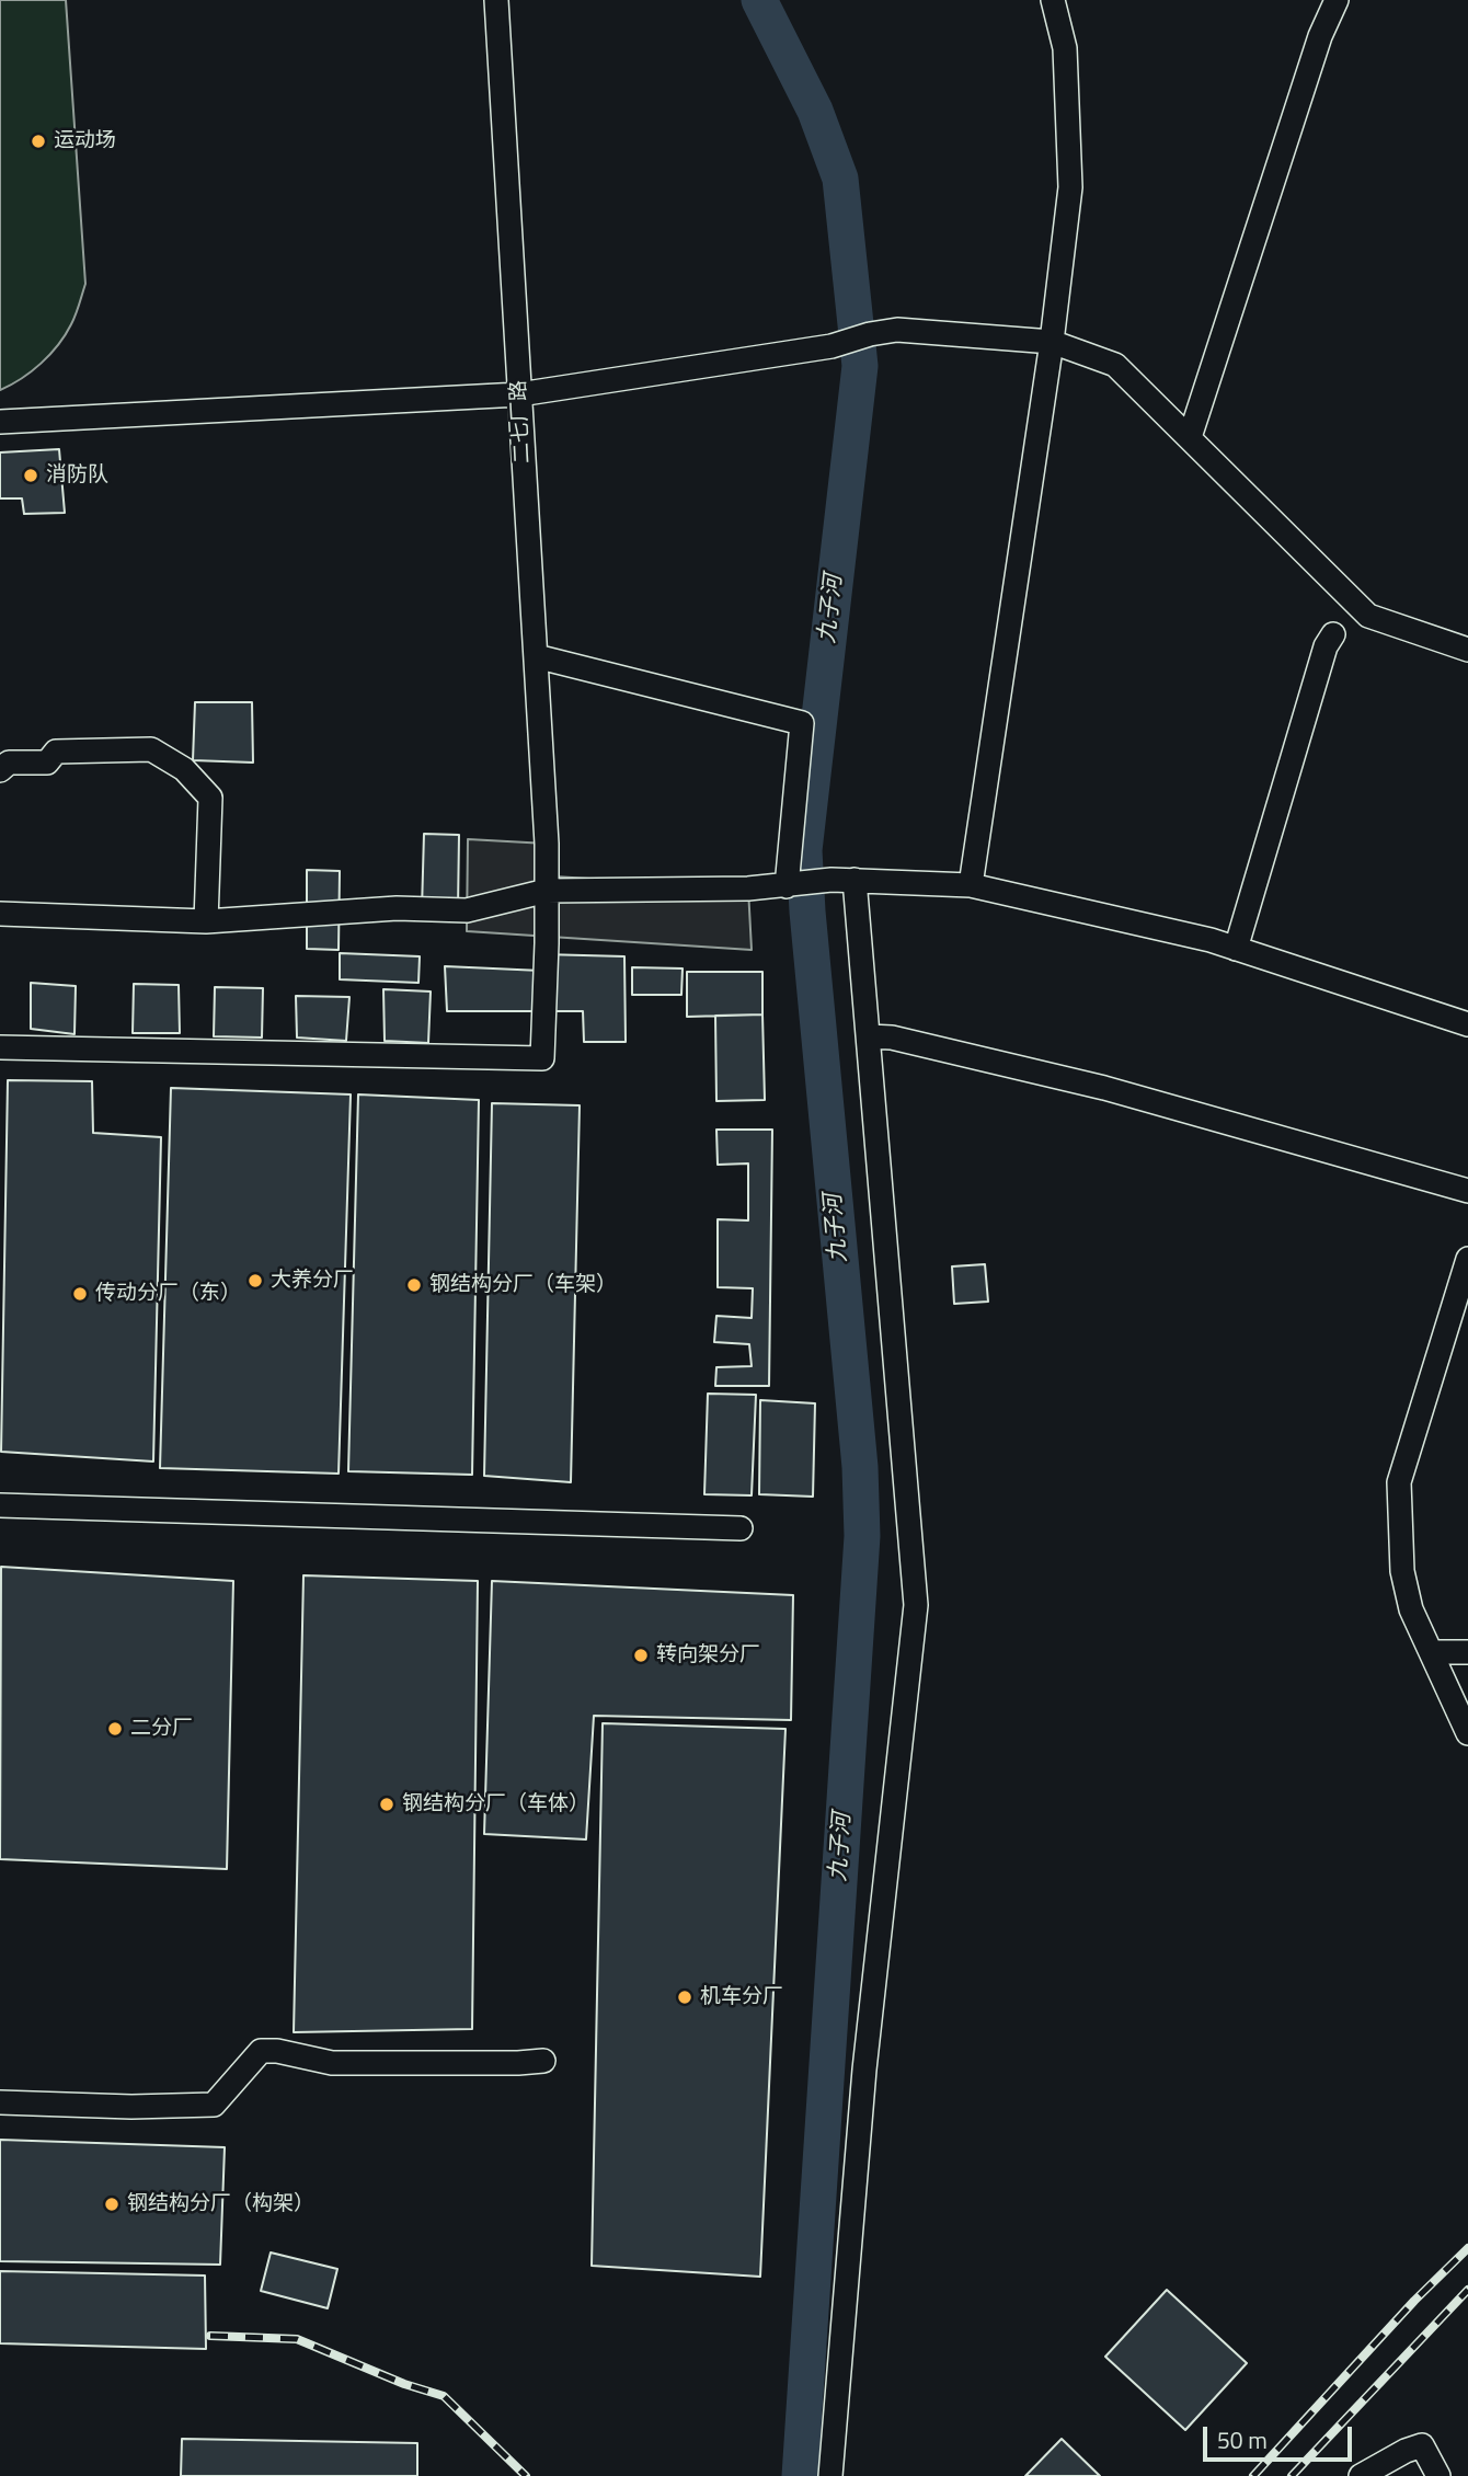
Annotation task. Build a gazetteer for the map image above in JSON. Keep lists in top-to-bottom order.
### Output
{
  "streets": {
    "street": ["二七厂路"]
  },
  "water": ["九子河"],
  "places": [
    "运动场",
    "消防队",
    "大养分厂",
    "钢结构分厂（车架）",
    "传动分厂（东）",
    "转向架分厂",
    "二分厂",
    "钢结构分厂（车体）",
    "机车分厂",
    "钢结构分厂（构架）"
  ],
  "scale_bar": "50 m"
}
